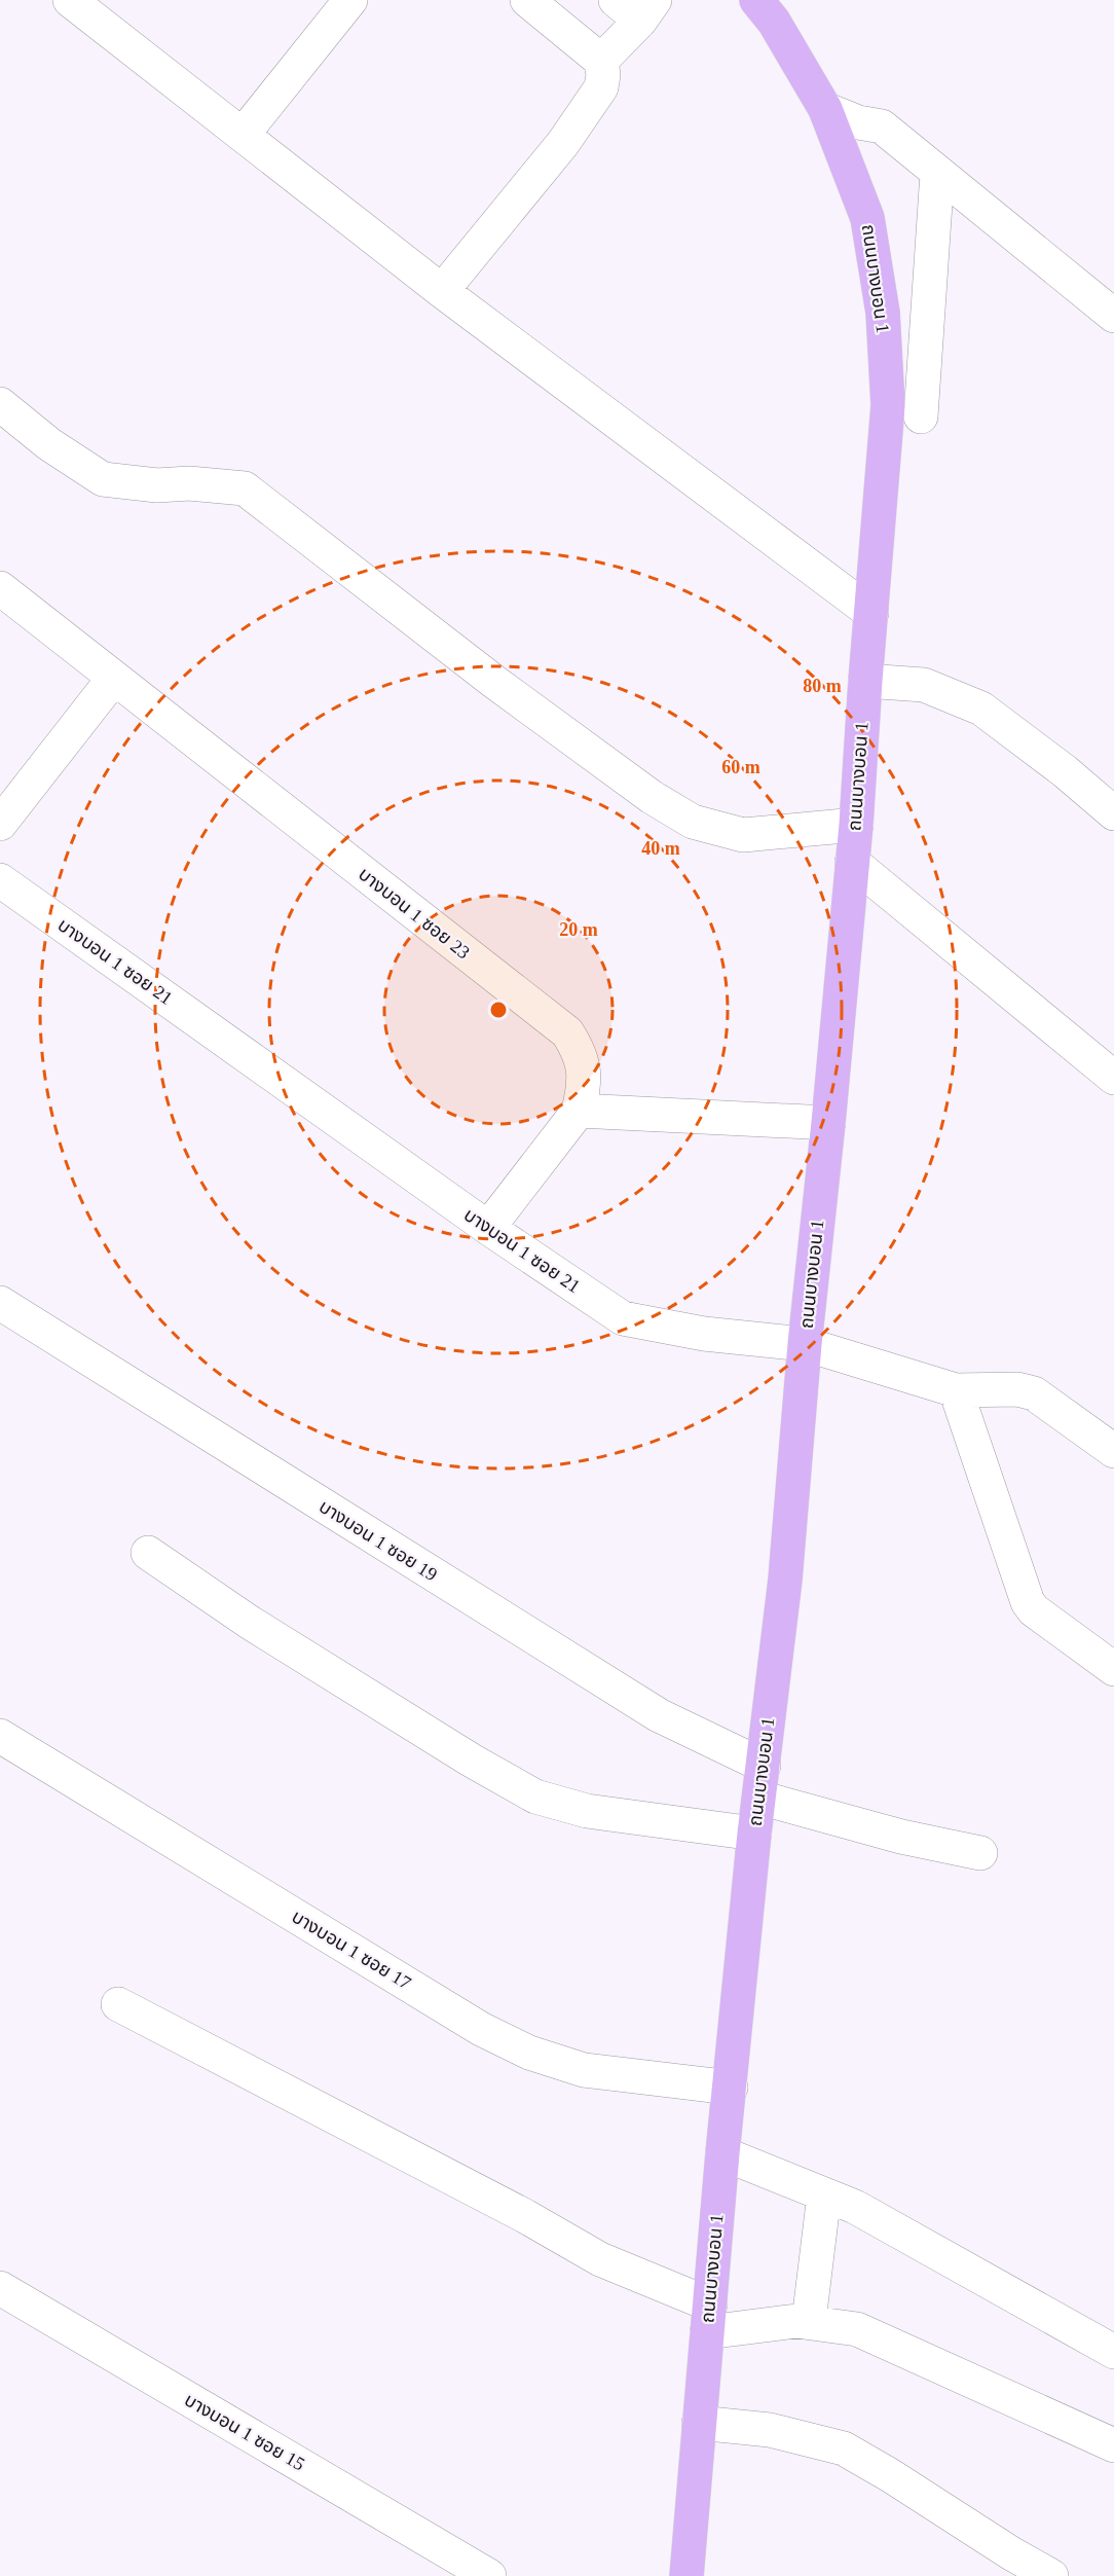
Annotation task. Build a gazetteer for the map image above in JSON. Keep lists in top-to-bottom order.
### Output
{
  "streets": {
    "main road": ["ถนนบางบอน 1"],
    "street": [
      "บางบอน 1 ซอย 23",
      "บางบอน 1 ซอย 21",
      "บางบอน 1 ซอย 19",
      "บางบอน 1 ซอย 17",
      "บางบอน 1 ซอย 15"
    ]
  },
  "crossings": [
    ["ถนนบางบอน 1", "บางบอน 1 ซอย 21"],
    ["ถนนบางบอน 1", "บางบอน 1 ซอย 19"],
    ["ถนนบางบอน 1", "บางบอน 1 ซอย 17"]
  ],
  "rings": [
    "80 m",
    "60 m",
    "40 m",
    "20 m"
  ]
}
